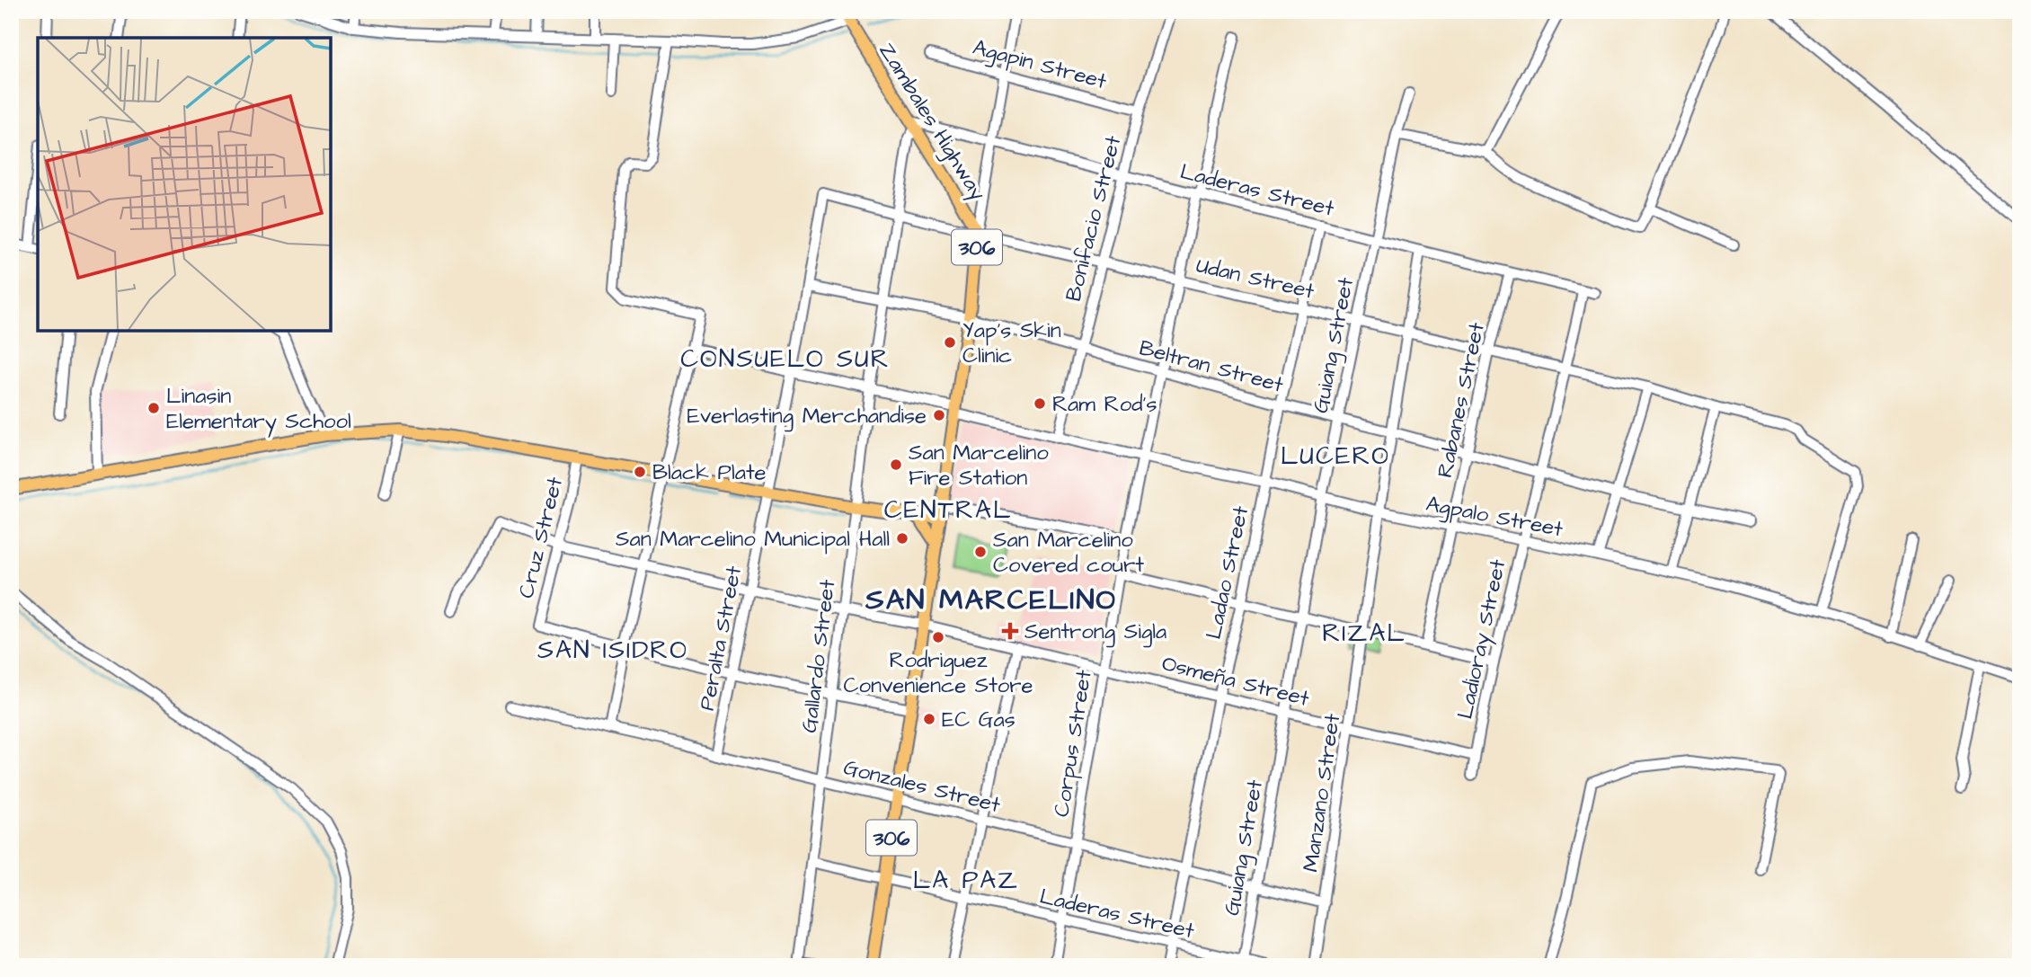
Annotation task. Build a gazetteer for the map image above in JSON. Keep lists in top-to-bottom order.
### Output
{
  "streets": {
    "main road": ["Zambales Highway", "306"],
    "street": [
      "Agapin Street",
      "Laderas Street",
      "Bonifacio Street",
      "Udan Street",
      "Guiang Street",
      "Beltran Street",
      "Rabanes Street",
      "Agpalo Street",
      "Cruz Street",
      "Ladao Street",
      "Peralta Street",
      "Ladioray Street",
      "Gallardo Street",
      "Osmeña Street",
      "Corpus Street",
      "Gonzales Street",
      "Manzano Street"
    ]
  },
  "crossings": [
    ["Agapin Street", "Bonifacio Street"],
    ["Zambales Highway", "Laderas Street"],
    ["Zambales Highway", "Udan Street"],
    ["Zambales Highway", "Beltran Street"],
    ["Zambales Highway", "Agpalo Street"],
    ["Zambales Highway", "Gallardo Street"],
    ["Zambales Highway", "Osmeña Street"],
    ["Zambales Highway", "Gonzales Street"],
    ["Laderas Street", "Bonifacio Street"],
    ["Laderas Street", "Guiang Street"],
    ["Laderas Street", "Rabanes Street"],
    ["Laderas Street", "Ladao Street"],
    ["Laderas Street", "Ladioray Street"],
    ["Laderas Street", "Gallardo Street"],
    ["Laderas Street", "Corpus Street"],
    ["Laderas Street", "Manzano Street"],
    ["Bonifacio Street", "Udan Street"],
    ["Bonifacio Street", "Beltran Street"],
    ["Bonifacio Street", "Agpalo Street"],
    ["Udan Street", "Guiang Street"],
    ["Udan Street", "Rabanes Street"],
    ["Udan Street", "Agpalo Street"],
    ["Udan Street", "Ladao Street"],
    ["Udan Street", "Peralta Street"],
    ["Udan Street", "Ladioray Street"],
    ["Udan Street", "Gallardo Street"],
    ["Udan Street", "Corpus Street"],
    ["Udan Street", "Manzano Street"],
    ["Guiang Street", "Beltran Street"],
    ["Guiang Street", "Agpalo Street"],
    ["Guiang Street", "Osmeña Street"],
    ["Guiang Street", "Gonzales Street"],
    ["Beltran Street", "Rabanes Street"],
    ["Beltran Street", "Ladao Street"],
    ["Beltran Street", "Peralta Street"],
    ["Beltran Street", "Ladioray Street"],
    ["Beltran Street", "Gallardo Street"],
    ["Beltran Street", "Corpus Street"],
    ["Beltran Street", "Manzano Street"],
    ["Rabanes Street", "Agpalo Street"],
    ["Agpalo Street", "Ladao Street"],
    ["Agpalo Street", "Peralta Street"],
    ["Agpalo Street", "Ladioray Street"],
    ["Agpalo Street", "Gallardo Street"],
    ["Agpalo Street", "Corpus Street"],
    ["Agpalo Street", "Manzano Street"],
    ["Cruz Street", "Osmeña Street"],
    ["Ladao Street", "Osmeña Street"],
    ["Ladao Street", "Gonzales Street"],
    ["Peralta Street", "Osmeña Street"],
    ["Peralta Street", "Gonzales Street"],
    ["Ladioray Street", "Osmeña Street"],
    ["Gallardo Street", "Osmeña Street"],
    ["Gallardo Street", "Gonzales Street"],
    ["Osmeña Street", "Corpus Street"],
    ["Osmeña Street", "Manzano Street"],
    ["Corpus Street", "Gonzales Street"],
    ["Gonzales Street", "Manzano Street"]
  ],
  "districts": [
    "CONSUELO SUR",
    "LUCERO",
    "CENTRAL",
    "SAN MARCELINO",
    "RIZAL",
    "SAN ISIDRO",
    "LA PAZ"
  ],
  "places": {
    "other": [
      "Yap's Skin Clinic",
      "Ram Rod's",
      "Linasin Elementary School",
      "Everlasting Merchandise",
      "San Marcelino Fire Station",
      "Black Plate",
      "San Marcelino Municipal Hall",
      "San Marcelino Covered court",
      "Rodriguez Convenience Store",
      "EC Gas"
    ],
    "health": ["Sentrong Sigla"]
  }
}
